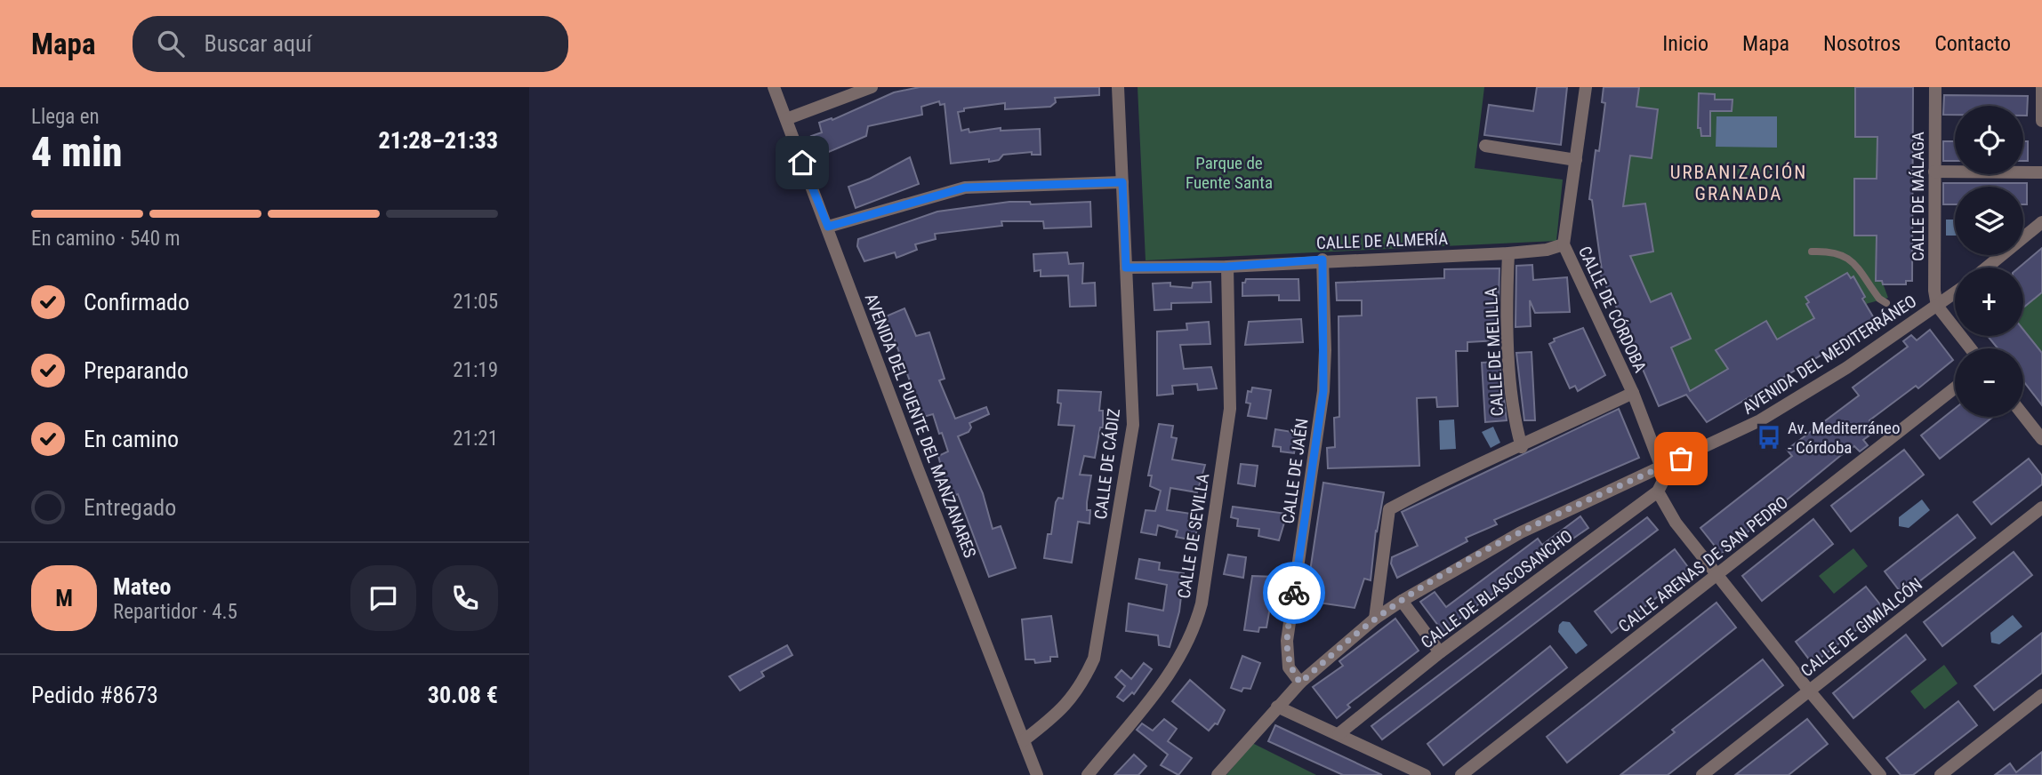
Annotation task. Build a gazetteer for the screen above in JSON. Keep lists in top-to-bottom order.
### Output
{
  "streets": {
    "street": [
      "CALLE DE MÁLAGA",
      "CALLE DE ALMERÍA",
      "CALLE DE CÓRDOBA",
      "CALLE DE MELILLA",
      "AVENIDA DEL MEDITERRÁNEO",
      "AVENIDA DEL PUENTE DEL MANZANARES",
      "CALLE DE CÁDIZ",
      "CALLE DE JAÉN",
      "CALLE DE SEVILLA",
      "CALLE ARENAS DE SAN PEDRO",
      "CALLE DE BLASCOSANCHO",
      "CALLE DE GIMIALCÓN"
    ]
  },
  "crossings": [
    ["CALLE DE MÁLAGA", "AVENIDA DEL MEDITERRÁNEO"],
    ["CALLE DE ALMERÍA", "CALLE DE CÓRDOBA"],
    ["CALLE DE ALMERÍA", "CALLE DE MELILLA"],
    ["CALLE DE ALMERÍA", "CALLE DE CÁDIZ"],
    ["CALLE DE ALMERÍA", "CALLE DE JAÉN"],
    ["CALLE DE ALMERÍA", "CALLE DE SEVILLA"],
    ["CALLE DE CÓRDOBA", "AVENIDA DEL MEDITERRÁNEO"],
    ["AVENIDA DEL MEDITERRÁNEO", "CALLE DE JAÉN"],
    ["AVENIDA DEL PUENTE DEL MANZANARES", "CALLE DE CÁDIZ"]
  ],
  "districts": ["URBANIZACIÓN GRANADA"],
  "parks": ["Parque de Fuente Santa"],
  "places": {
    "bus stop": ["Av. Mediterráneo - Córdoba"]
  },
  "page": {
    "header": "Mapa",
    "search": "Buscar aquí",
    "nav": [
      "Inicio",
      "Mapa",
      "Nosotros",
      "Contacto"
    ],
    "heading": ["4 min", "Llega en", "21:28–21:33"],
    "panel": [
      "Mateo",
      "Repartidor · 4.5",
      "Pedido #8673",
      "30.08 €"
    ],
    "map_buttons": ["+", "−"],
    "bar": "En camino · 540 m",
    "list": [
      ["Confirmado", "21:05"],
      ["Preparando", "21:19"],
      ["En camino", "21:21"],
      "Entregado"
    ],
    "round": "M"
  }
}
